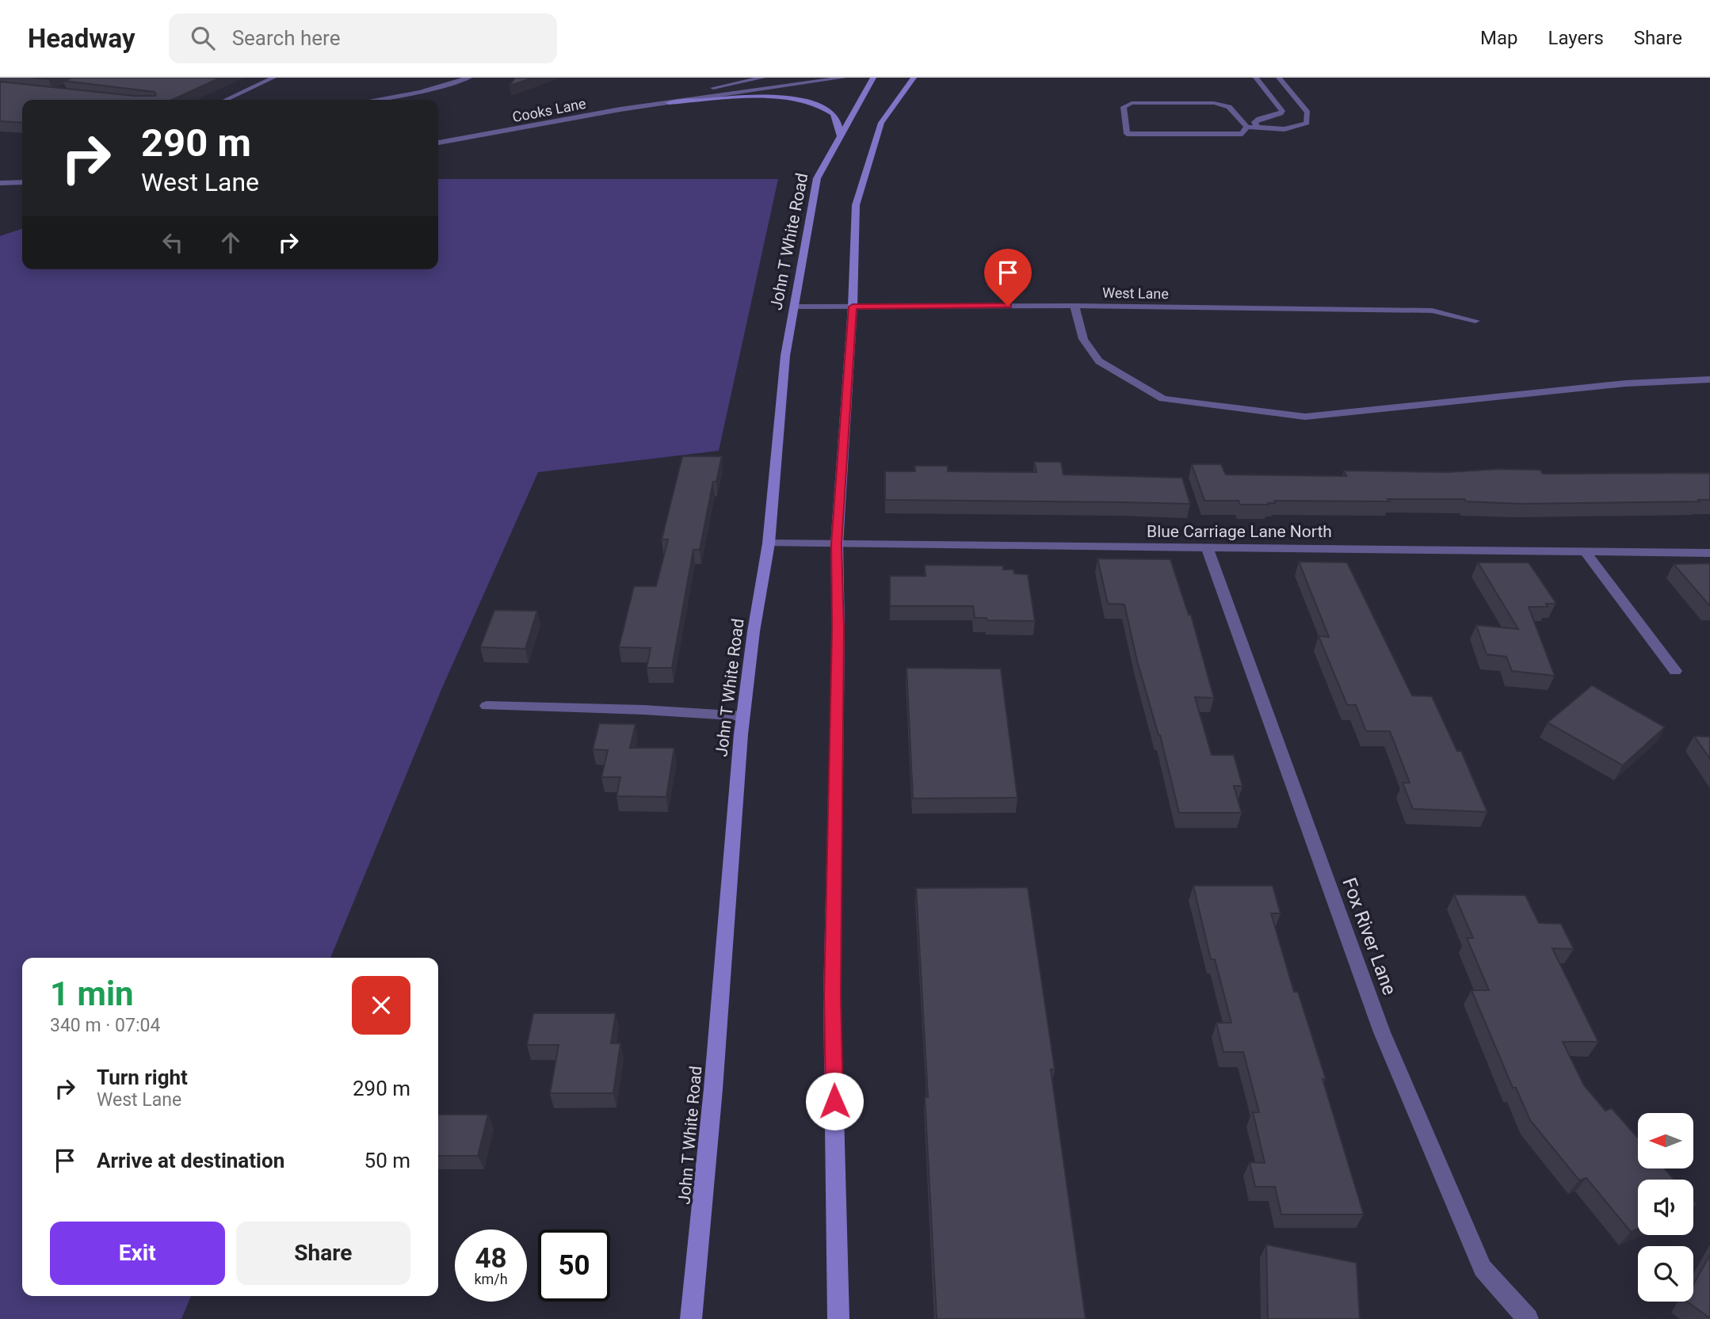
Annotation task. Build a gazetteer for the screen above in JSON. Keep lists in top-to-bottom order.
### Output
{
  "streets": {
    "main road": ["John T White Road"],
    "street": [
      "Cooks Lane",
      "West Lane",
      "Blue Carriage Lane North",
      "Fox River Lane"
    ]
  },
  "crossings": [
    ["John T White Road", "West Lane"],
    ["John T White Road", "Blue Carriage Lane North"],
    ["Blue Carriage Lane North", "Fox River Lane"]
  ],
  "north": "left",
  "page": {
    "header": "Headway",
    "search": "Search here",
    "nav": ["Map", "Layers", "Share"],
    "turn": ["290 m", "West Lane"],
    "heading": ["1 min", "340 m · 07:04"],
    "list": [
      {
        "name": "Turn right",
        "note": "West Lane",
        "value": "290 m"
      },
      {
        "name": "Arrive at destination",
        "value": "50 m"
      }
    ],
    "buttons": ["Exit", "Share"],
    "speed": "48 km/h",
    "limit": "50"
  }
}
